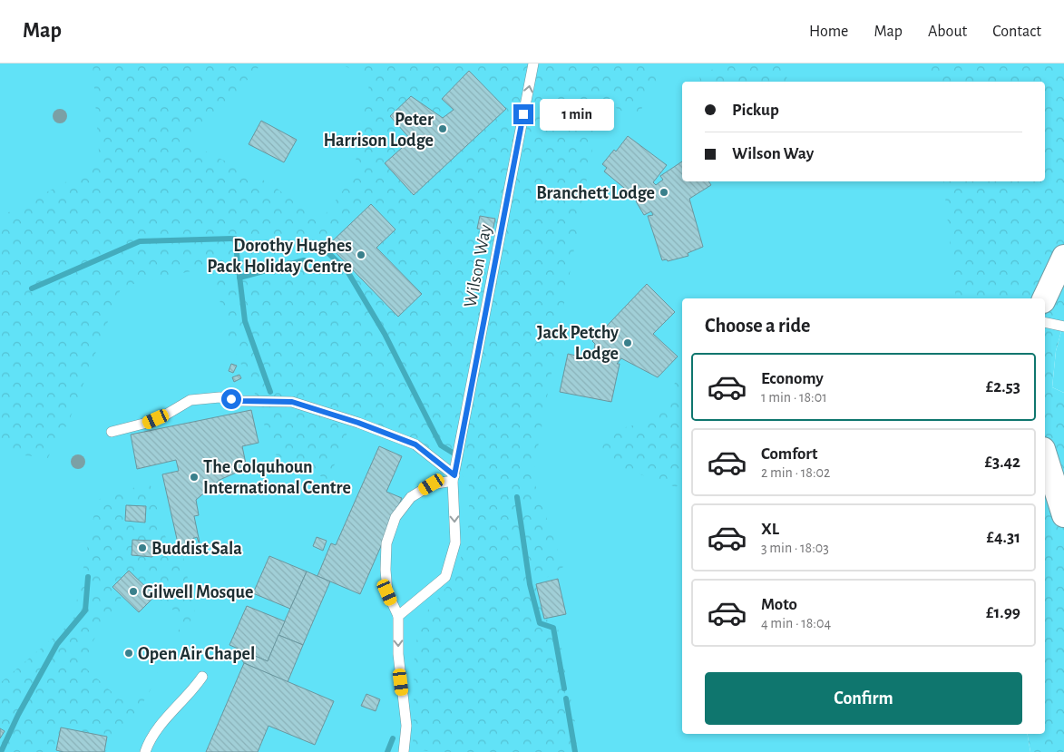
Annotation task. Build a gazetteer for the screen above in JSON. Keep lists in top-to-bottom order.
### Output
{
  "streets": {
    "lane": ["Wilson Way"]
  },
  "places": [
    "Peter Harrison Lodge",
    "Branchett Lodge",
    "Dorothy Hughes Pack Holiday Centre",
    "Jack Petchy Lodge",
    "The Colquhoun International Centre",
    "Buddist Sala",
    "Gilwell Mosque",
    "Open Air Chapel"
  ],
  "page": {
    "header": "Map",
    "nav": [
      "Home",
      "Map",
      "About",
      "Contact"
    ],
    "banner": ["Pickup", "Wilson Way"],
    "bubble": "1 min",
    "heading": "Choose a ride",
    "list": [
      {
        "name": "Economy",
        "note": "1 min · 18:01",
        "value": "£2.53"
      },
      {
        "name": "Comfort",
        "note": "2 min · 18:02",
        "value": "£3.42"
      },
      {
        "name": "XL",
        "note": "3 min · 18:03",
        "value": "£4.31"
      },
      {
        "name": "Moto",
        "note": "4 min · 18:04",
        "value": "£1.99"
      }
    ],
    "buttons": "Confirm"
  }
}
